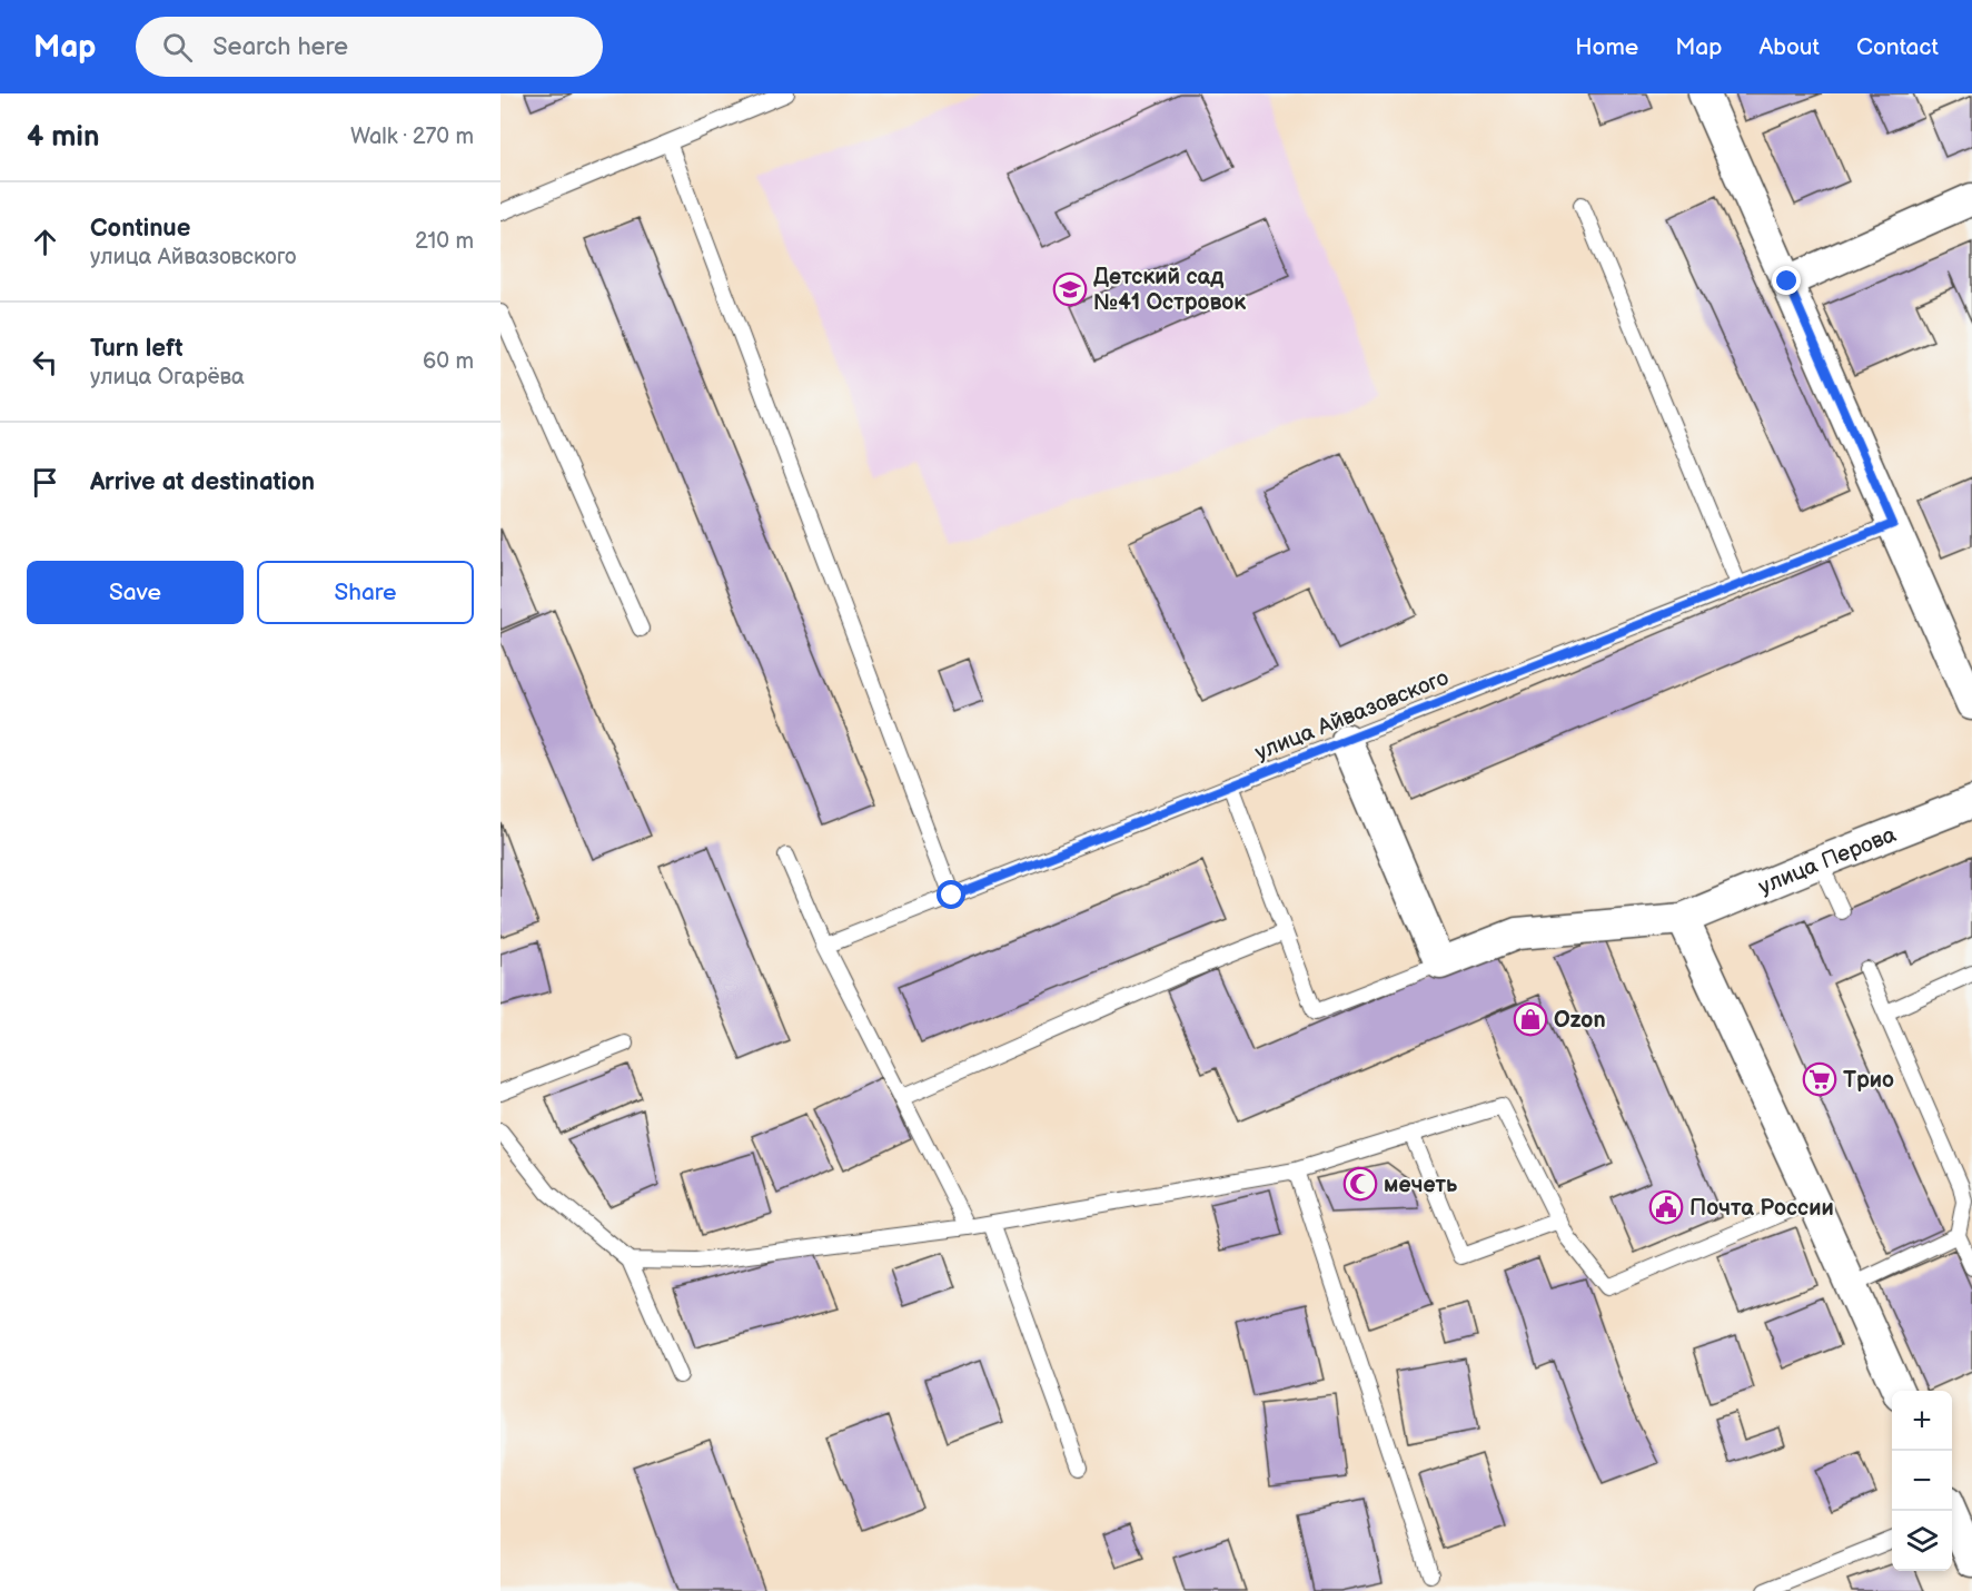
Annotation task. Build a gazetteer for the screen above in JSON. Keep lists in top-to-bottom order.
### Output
{
  "streets": {
    "street": ["улица Перова"],
    "lane": ["улица Айвазовского"]
  },
  "places": {
    "school or university": ["Детский сад №41 Островок"],
    "shop": ["Ozon"],
    "supermarket": ["Трио"],
    "mosque": ["мечеть"],
    "public building": ["Почта России"]
  },
  "page": {
    "header": "Map",
    "search": "Search here",
    "nav": [
      "Home",
      "Map",
      "About",
      "Contact"
    ],
    "heading": ["4 min", "Walk · 270 m"],
    "list": [
      ["Continue", "улица Айвазовского", "210 m"],
      ["Turn left", "улица Огарёва", "60 m"],
      "Arrive at destination"
    ],
    "buttons": ["Save", "Share"],
    "map_buttons": ["+", "−"]
  }
}
